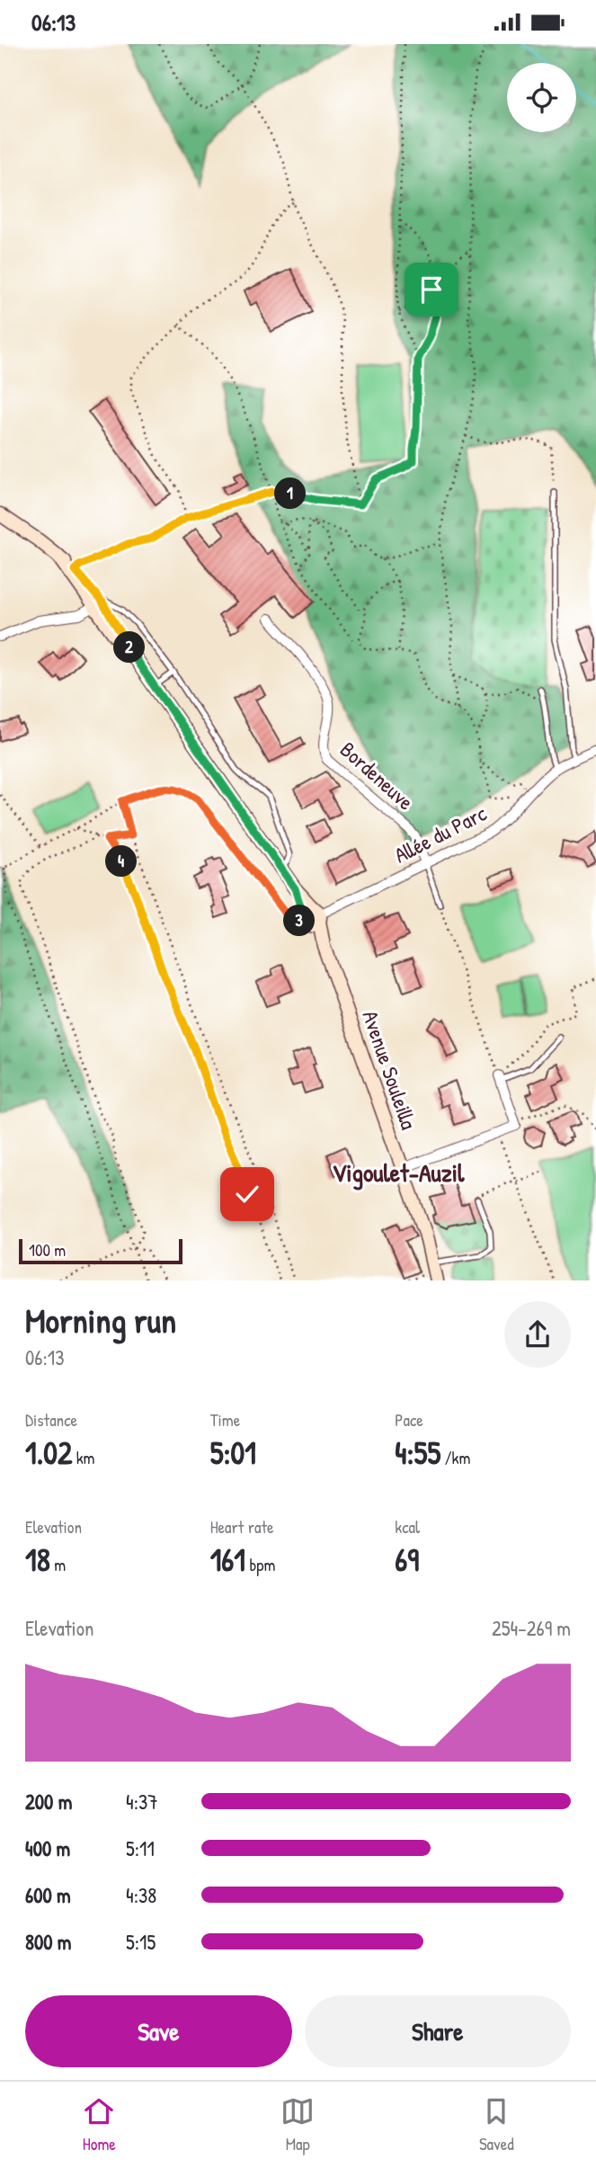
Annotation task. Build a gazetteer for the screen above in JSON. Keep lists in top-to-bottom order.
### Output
{
  "streets": {
    "street": ["Bordeneuve", "Allée du Parc", "Avenue Souleilla"]
  },
  "crossings": [
    ["Bordeneuve", "Allée du Parc"],
    ["Allée du Parc", "Avenue Souleilla"]
  ],
  "districts": ["Vigoulet-Auzil"],
  "scale_bar": "100 m",
  "page": {
    "status": "06:13",
    "pins": [
      "1",
      "2",
      "4",
      "3"
    ],
    "scale": "100 m",
    "heading": ["Morning run", "06:13"],
    "stats": [
      ["Distance", "1.02 km"],
      ["Time", "5:01"],
      ["Pace", "4:55 /km"],
      ["Elevation", "18 m"],
      ["Heart rate", "161 bpm"],
      ["kcal", "69"]
    ],
    "chart": ["Elevation", "254–269 m"],
    "list": [
      {
        "name": "200 m",
        "note": "4:37"
      },
      {
        "name": "400 m",
        "note": "5:11"
      },
      {
        "name": "600 m",
        "note": "4:38"
      },
      {
        "name": "800 m",
        "note": "5:15"
      }
    ],
    "buttons": ["Save", "Share"],
    "tabs": ["Home", "Map", "Saved"]
  }
}
